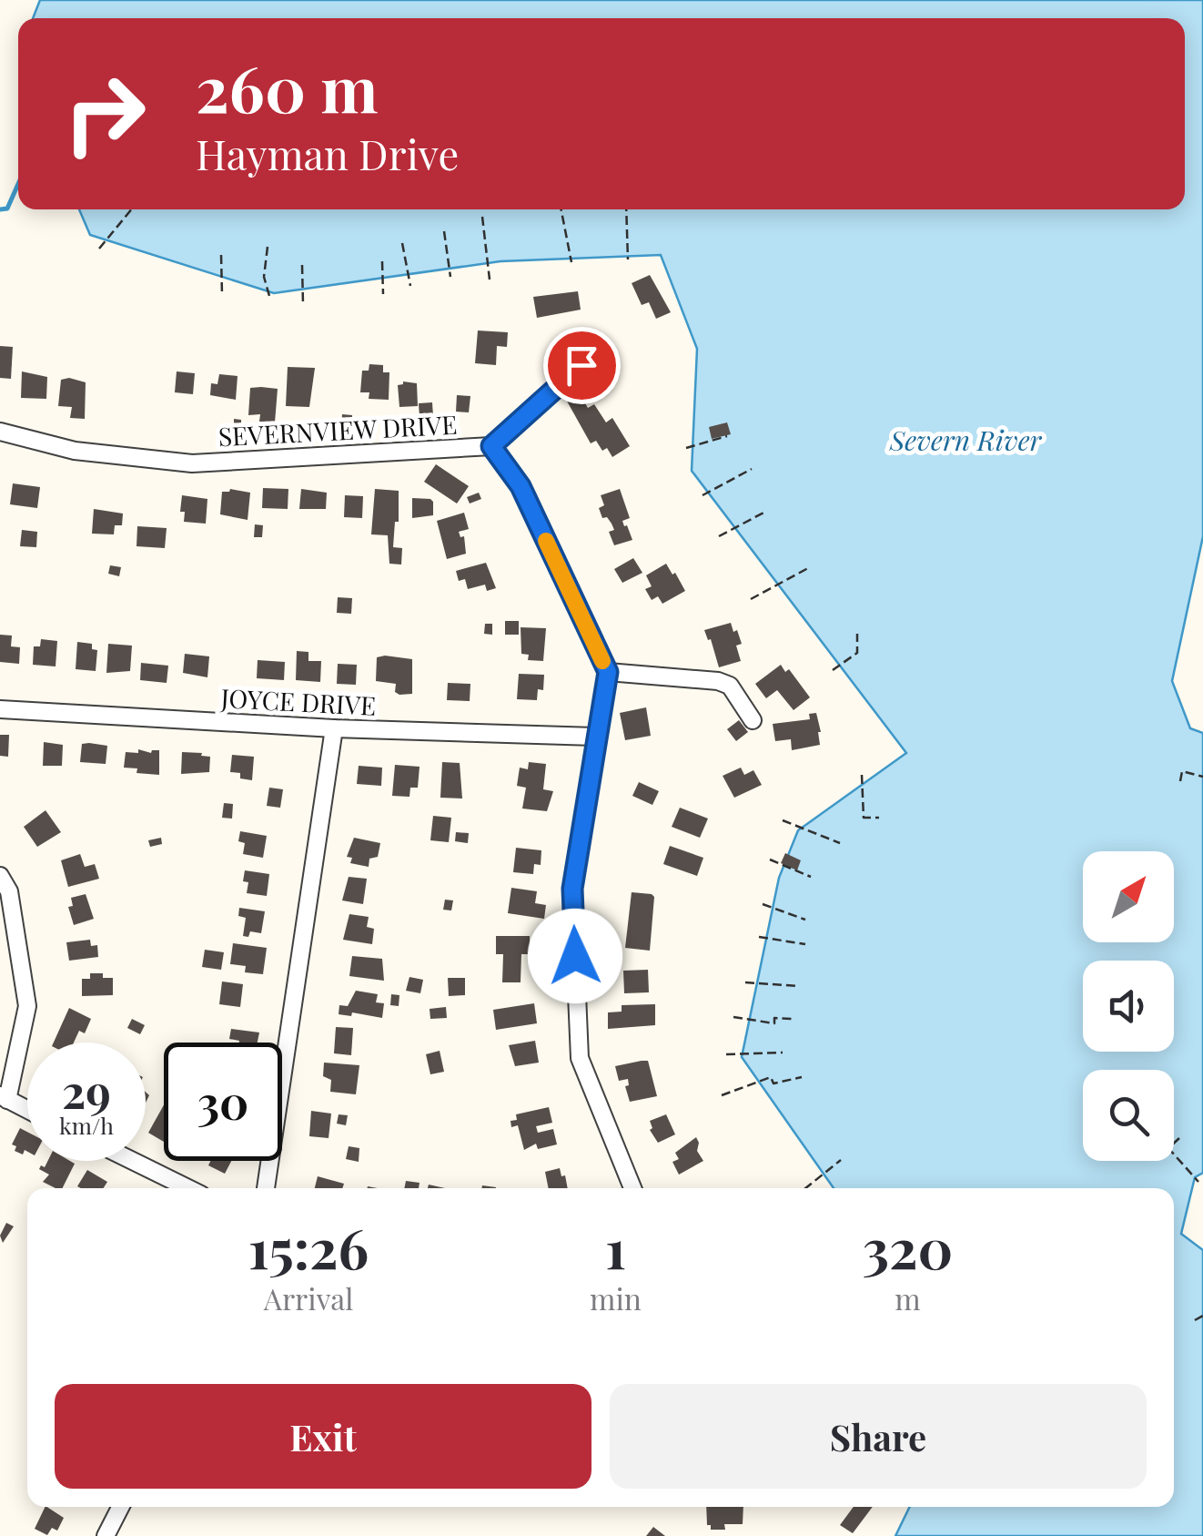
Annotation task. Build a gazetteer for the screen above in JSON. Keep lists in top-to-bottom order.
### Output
{
  "streets": {
    "street": ["SEVERNVIEW DRIVE", "JOYCE DRIVE"]
  },
  "water": ["Severn River"],
  "north": "top right",
  "page": {
    "turn": ["260 m", "Hayman Drive"],
    "speed": "29 km/h",
    "limit": "30",
    "eta": [
      "15:26",
      "Arrival",
      "1",
      "min",
      "320",
      "m"
    ],
    "buttons": ["Exit", "Share"]
  }
}
